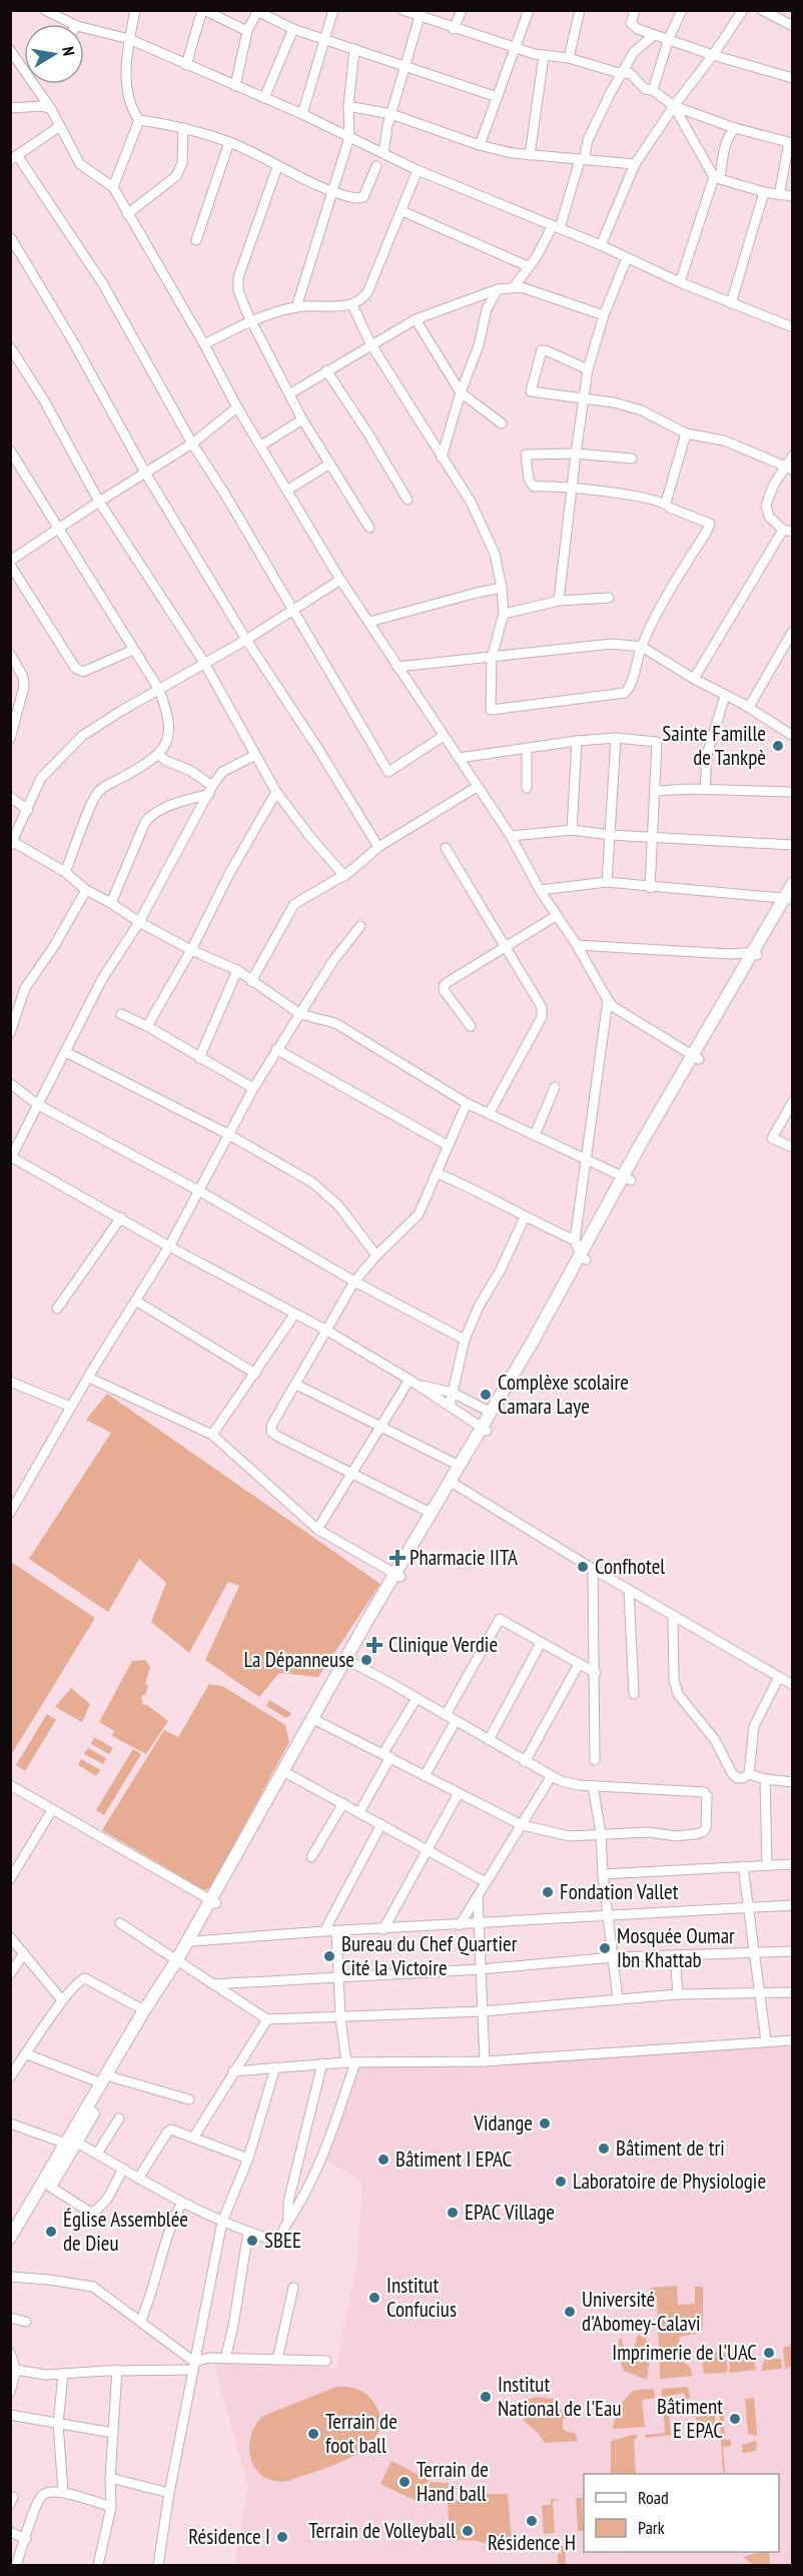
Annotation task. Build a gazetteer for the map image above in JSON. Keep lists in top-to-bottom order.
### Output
{
  "places": {
    "other": [
      "Sainte Famille de Tankpè",
      "Complèxe scolaire Camara Laye",
      "Confhotel",
      "La Dépanneuse",
      "Fondation Vallet",
      "Mosquée Oumar Ibn Khattab",
      "Bureau du Chef Quartier Cité la Victoire",
      "Vidange",
      "Bâtiment de tri",
      "Bâtiment I EPAC",
      "Laboratoire de Physiologie",
      "EPAC Village",
      "Église Assemblée de Dieu",
      "SBEE",
      "Institut Confucius",
      "Université d'Abomey-Calavi",
      "Imprimerie de l'UAC",
      "Institut National de l'Eau",
      "Bâtiment E EPAC",
      "Terrain de foot ball",
      "Terrain de Hand ball",
      "Résidence H",
      "Terrain de Volleyball",
      "Résidence I"
    ],
    "health": ["Pharmacie IITA", "Clinique Verdie"]
  },
  "legend": ["Road", "Park"],
  "north": "right"
}
